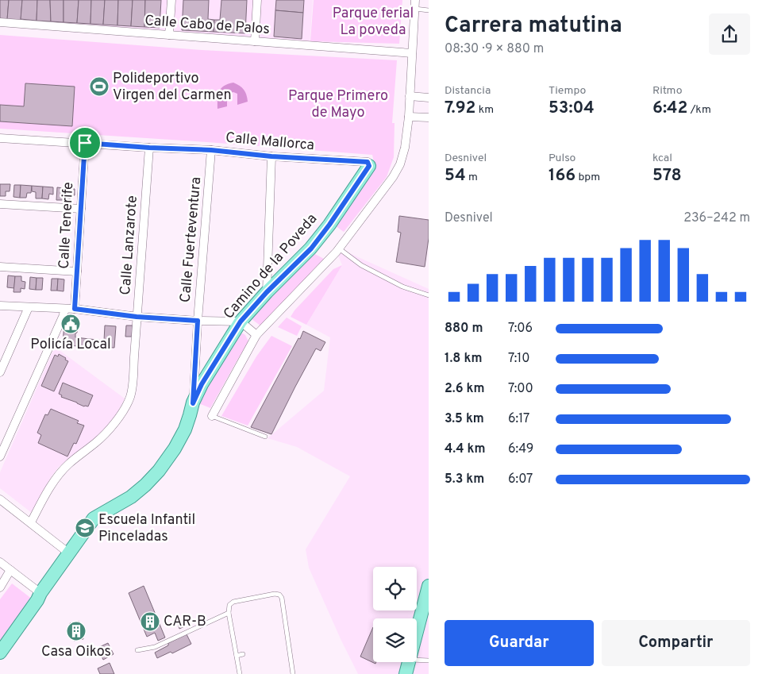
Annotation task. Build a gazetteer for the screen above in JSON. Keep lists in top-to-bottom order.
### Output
{
  "streets": {
    "main road": ["Camino de la Poveda"],
    "street": [
      "Calle Cabo de Palos",
      "Calle Mallorca",
      "Calle Tenerife",
      "Calle Fuerteventura",
      "Calle Lanzarote"
    ]
  },
  "crossings": [
    ["Calle Mallorca", "Calle Tenerife"],
    ["Calle Mallorca", "Calle Fuerteventura"],
    ["Calle Mallorca", "Calle Lanzarote"],
    ["Calle Mallorca", "Camino de la Poveda"],
    ["Calle Fuerteventura", "Camino de la Poveda"]
  ],
  "parks": ["Parque ferial La poveda", "Parque Primero de Mayo"],
  "places": {
    "sports": ["Polideportivo Virgen del Carmen"],
    "public building": ["Policía Local"],
    "school or university": ["Escuela Infantil Pinceladas"],
    "building": ["CAR-B", "Casa Oikos"]
  },
  "page": {
    "heading": ["Carrera matutina", "08:30 · 9 × 880 m"],
    "stats": [
      ["Distancia", "7.92 km"],
      ["Tiempo", "53:04"],
      ["Ritmo", "6:42 /km"],
      ["Desnivel", "54 m"],
      ["Pulso", "166 bpm"],
      ["kcal", "578"]
    ],
    "chart": ["Desnivel", "236–242 m"],
    "list": [
      {
        "name": "880 m",
        "note": "7:06"
      },
      {
        "name": "1.8 km",
        "note": "7:10"
      },
      {
        "name": "2.6 km",
        "note": "7:00"
      },
      {
        "name": "3.5 km",
        "note": "6:17"
      },
      {
        "name": "4.4 km",
        "note": "6:49"
      },
      {
        "name": "5.3 km",
        "note": "6:07"
      }
    ],
    "buttons": ["Guardar", "Compartir"]
  }
}
